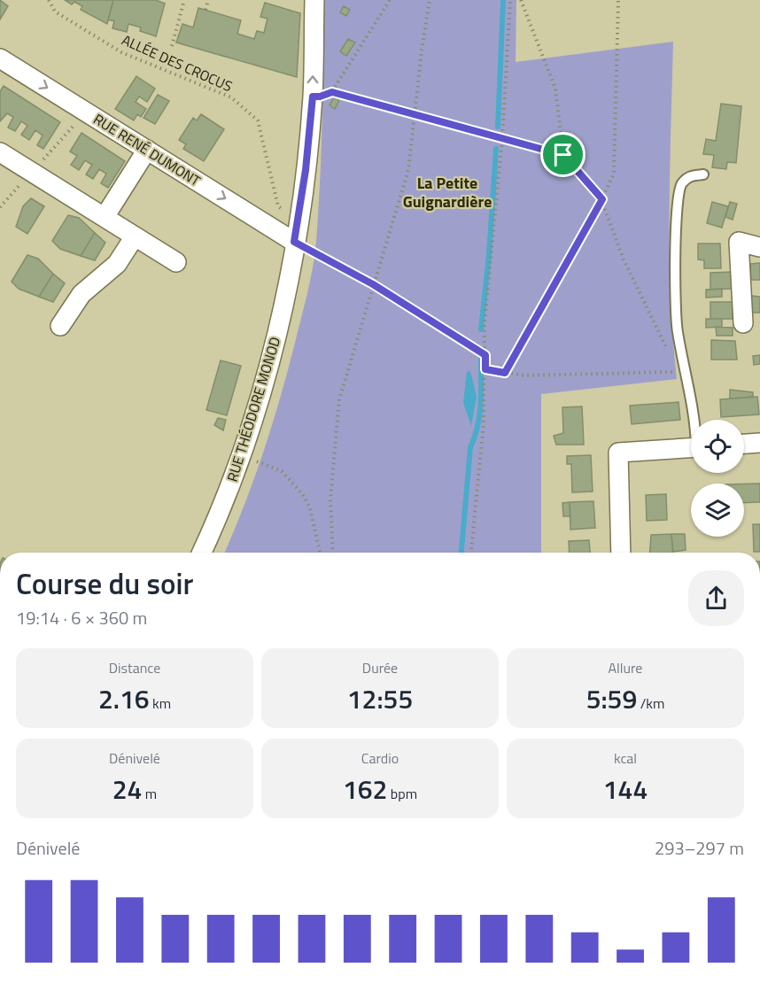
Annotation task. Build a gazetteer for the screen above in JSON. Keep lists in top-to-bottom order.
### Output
{
  "streets": {
    "street": ["RUE RENÉ DUMONT", "RUE THÉODORE MONOD"],
    "path": ["ALLÉE DES CROCUS"]
  },
  "crossings": [
    ["ALLÉE DES CROCUS", "RUE THÉODORE MONOD"],
    ["RUE RENÉ DUMONT", "RUE THÉODORE MONOD"]
  ],
  "districts": ["La Petite Guignardière"],
  "page": {
    "heading": ["Course du soir", "19:14 · 6 × 360 m"],
    "stats": [
      ["Distance", "2.16 km"],
      ["Durée", "12:55"],
      ["Allure", "5:59 /km"],
      ["Dénivelé", "24 m"],
      ["Cardio", "162 bpm"],
      ["kcal", "144"]
    ],
    "chart": ["Dénivelé", "293–297 m"]
  }
}
